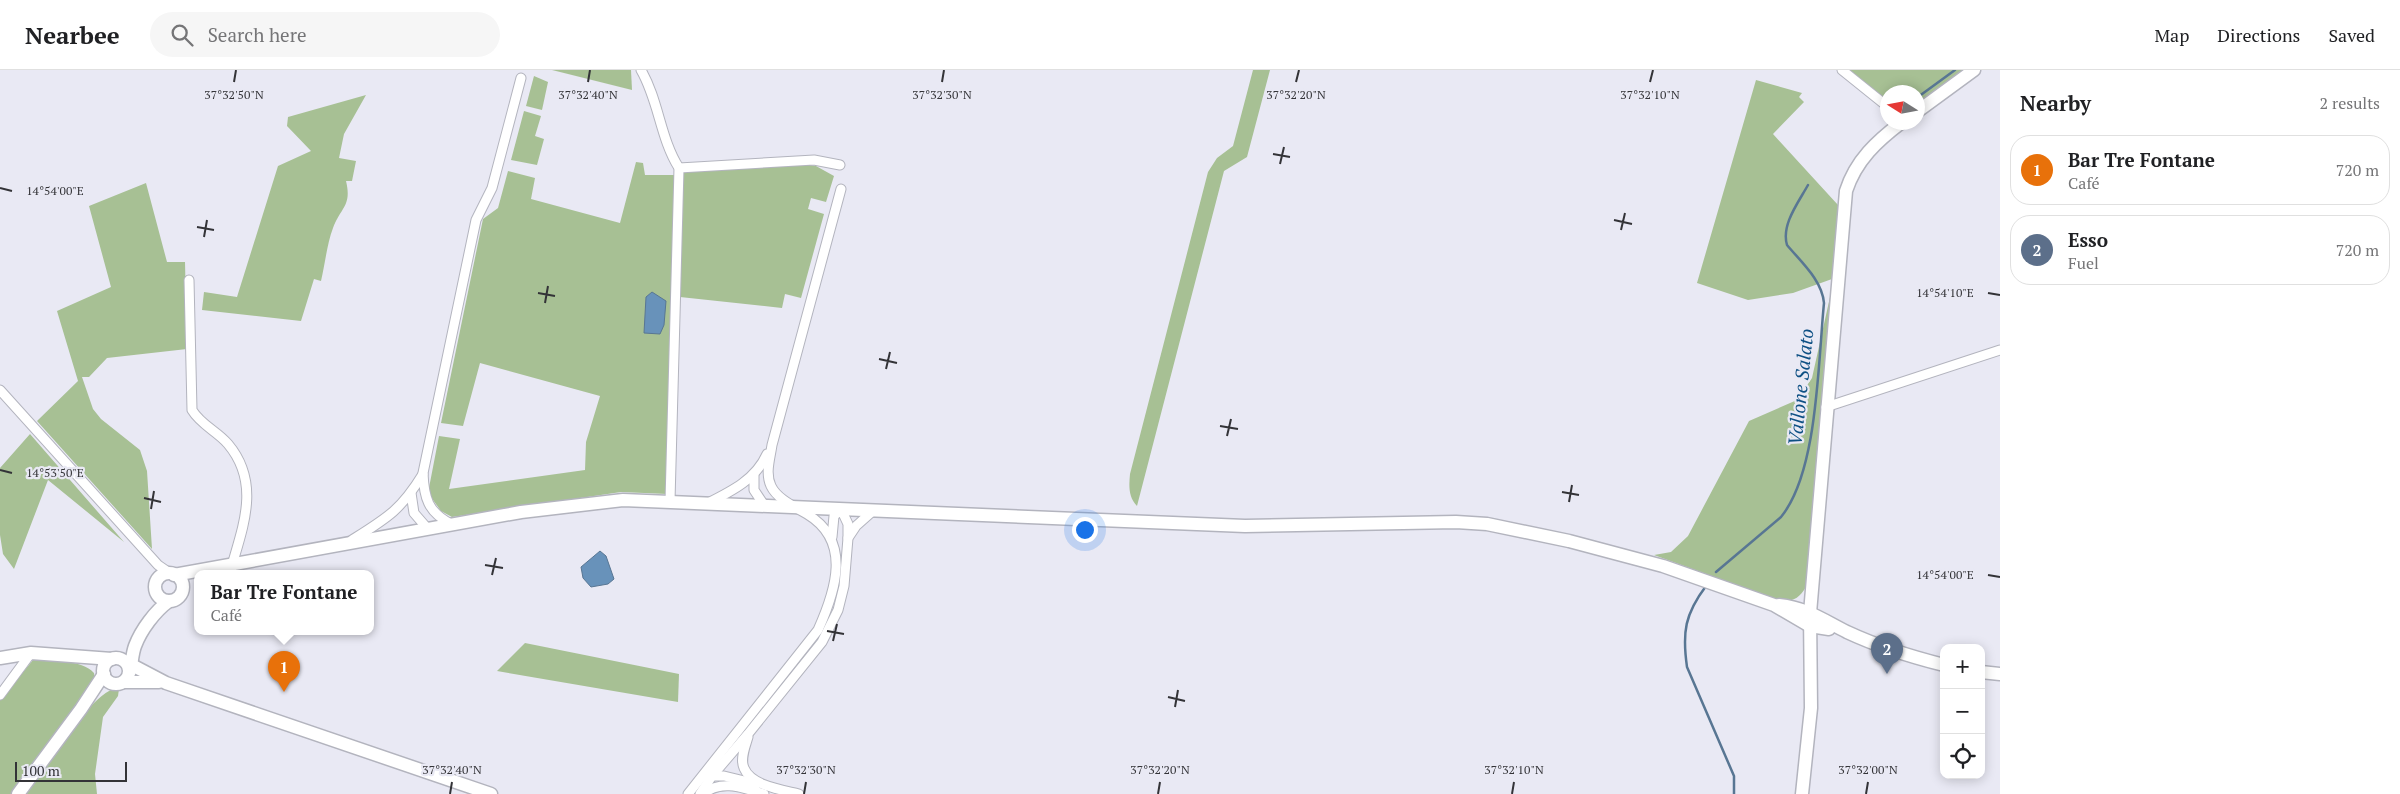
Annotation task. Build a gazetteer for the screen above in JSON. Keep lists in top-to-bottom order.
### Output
{
  "water": ["Vallone Salato"],
  "scale_bar": "100 m",
  "north": "left",
  "page": {
    "header": "Nearbee",
    "search": "Search here",
    "nav": ["Map", "Directions", "Saved"],
    "heading": ["Nearby", "2 results"],
    "list": [
      {
        "mark": "1",
        "name": "Bar Tre Fontane",
        "note": "Café",
        "value": "720 m"
      },
      {
        "mark": "2",
        "name": "Esso",
        "note": "Fuel",
        "value": "720 m"
      }
    ],
    "popup": ["Bar Tre Fontane", "Café"],
    "pins": ["2", "1"],
    "map_buttons": ["+", "−"],
    "scale": "100 m"
  },
  "coordinates": [
    "37°32'50\"N",
    "37°32'40\"N",
    "37°32'30\"N",
    "37°32'20\"N",
    "37°32'10\"N",
    "14°54'00\"E",
    "14°54'10\"E",
    "14°53'50\"E",
    "37°32'00\"N"
  ]
}
